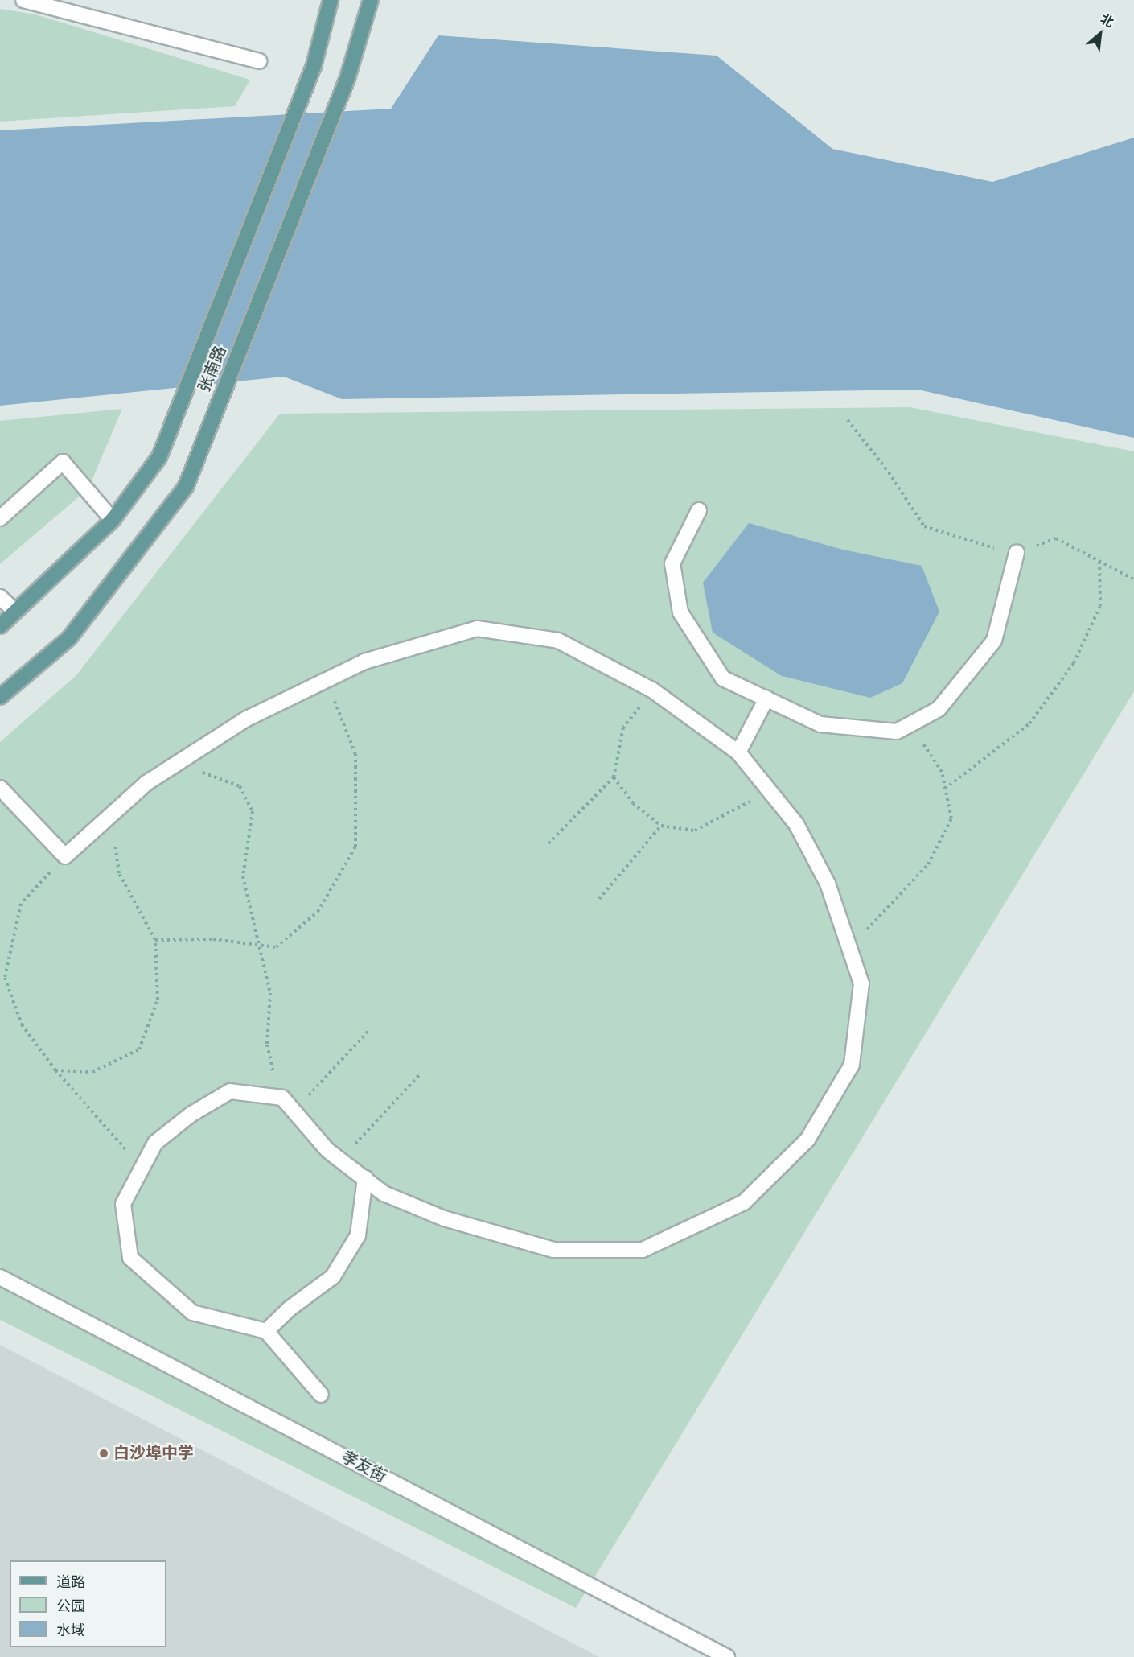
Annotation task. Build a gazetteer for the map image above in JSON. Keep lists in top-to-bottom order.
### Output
{
  "streets": {
    "main road": ["张南路"],
    "street": ["孝友街"]
  },
  "places": ["白沙埠中学"],
  "legend": ["道路", "公园", "水域"],
  "north": "top right"
}
